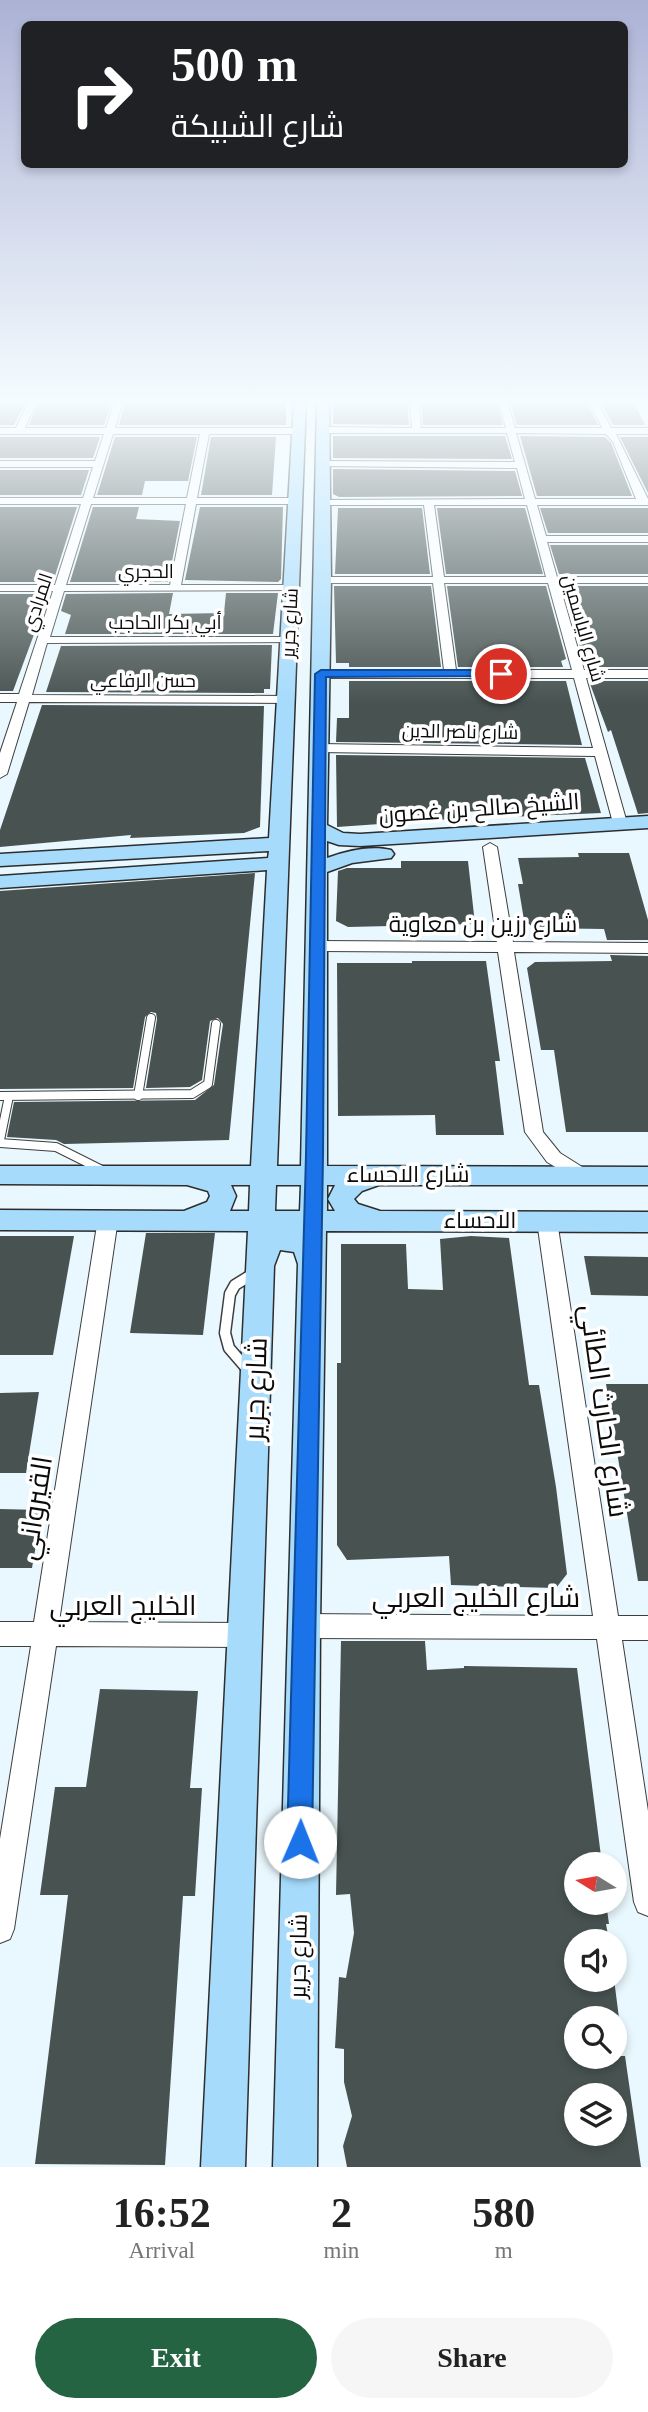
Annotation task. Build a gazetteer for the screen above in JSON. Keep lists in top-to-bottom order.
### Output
{
  "streets": {
    "main road": [
      "شارع جرير",
      "الشيخ صالح بن غصون",
      "شارع الاحساء",
      "الاحساء"
    ],
    "street": [
      "الحجري",
      "المرادي",
      "أبي بكر الحاجب",
      "شارع الياسمين",
      "حسن الرفاعي",
      "شارع ناصر الدين",
      "شارع رزين بن معاوية",
      "شارع الحارث الطائي",
      "القيرواني",
      "شارع الخليج العربي",
      "الخليج العربي"
    ]
  },
  "crossings": [
    ["الحجري", "المرادي"],
    ["الحجري", "شارع جرير"],
    ["المرادي", "أبي بكر الحاجب"],
    ["المرادي", "حسن الرفاعي"],
    ["أبي بكر الحاجب", "شارع جرير"],
    ["شارع جرير", "حسن الرفاعي"],
    ["شارع جرير", "شارع ناصر الدين"],
    ["شارع جرير", "الشيخ صالح بن غصون"],
    ["شارع جرير", "شارع رزين بن معاوية"],
    ["شارع جرير", "شارع الاحساء"],
    ["شارع جرير", "الاحساء"],
    ["شارع جرير", "شارع الخليج العربي"],
    ["شارع جرير", "الخليج العربي"],
    ["شارع الياسمين", "شارع ناصر الدين"],
    ["شارع الياسمين", "الشيخ صالح بن غصون"],
    ["الاحساء", "شارع الحارث الطائي"],
    ["شارع الحارث الطائي", "شارع الخليج العربي"],
    ["القيرواني", "الخليج العربي"]
  ],
  "north": "left",
  "page": {
    "turn": ["500 m", "شارع الشبيكة"],
    "eta": [
      "16:52",
      "Arrival",
      "2",
      "min",
      "580",
      "m"
    ],
    "buttons": ["Exit", "Share"]
  }
}
